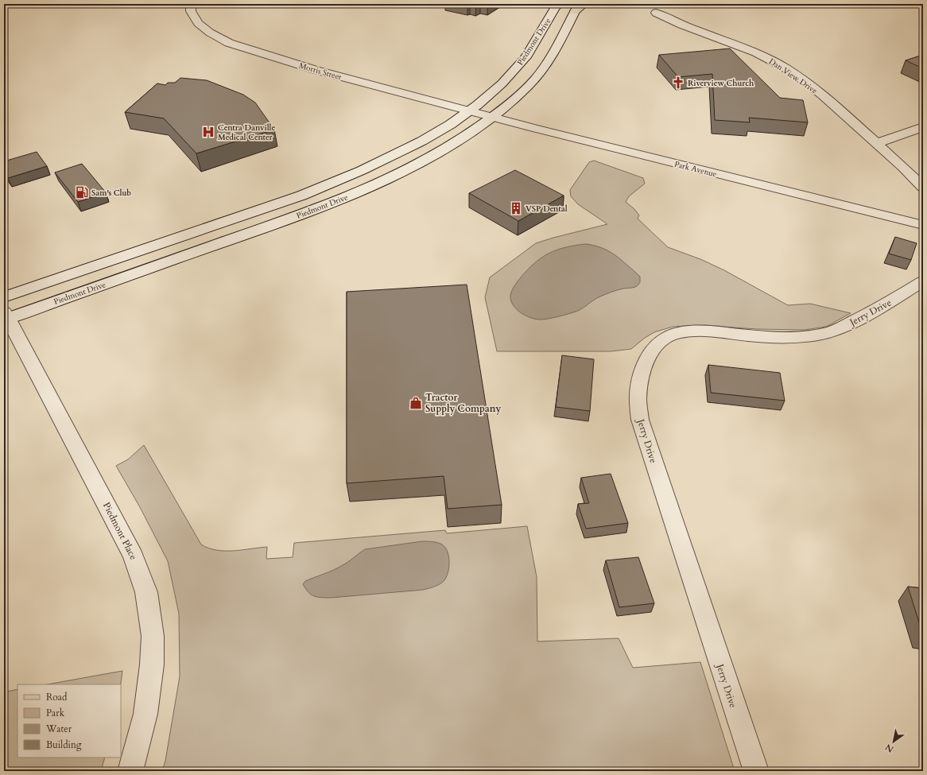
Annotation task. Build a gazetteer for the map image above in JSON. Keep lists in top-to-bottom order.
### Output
{
  "streets": {
    "street": [
      "Piedmont Drive",
      "Morris Street",
      "Dan View Drive",
      "Park Avenue",
      "Jerry Drive",
      "Piedmont Place"
    ]
  },
  "crossings": [
    ["Piedmont Drive", "Morris Street"],
    ["Piedmont Drive", "Park Avenue"],
    ["Piedmont Drive", "Piedmont Place"],
    ["Morris Street", "Park Avenue"]
  ],
  "places": {
    "church": ["Riverview Church"],
    "hospital": ["Centra Danville Medical Center"],
    "fuel station": ["Sam's Club"],
    "building": ["VSP Dental"],
    "shop": ["Tractor Supply Company"]
  },
  "legend": [
    "Road",
    "Park",
    "Water",
    "Building"
  ],
  "north": "bottom left"
}
